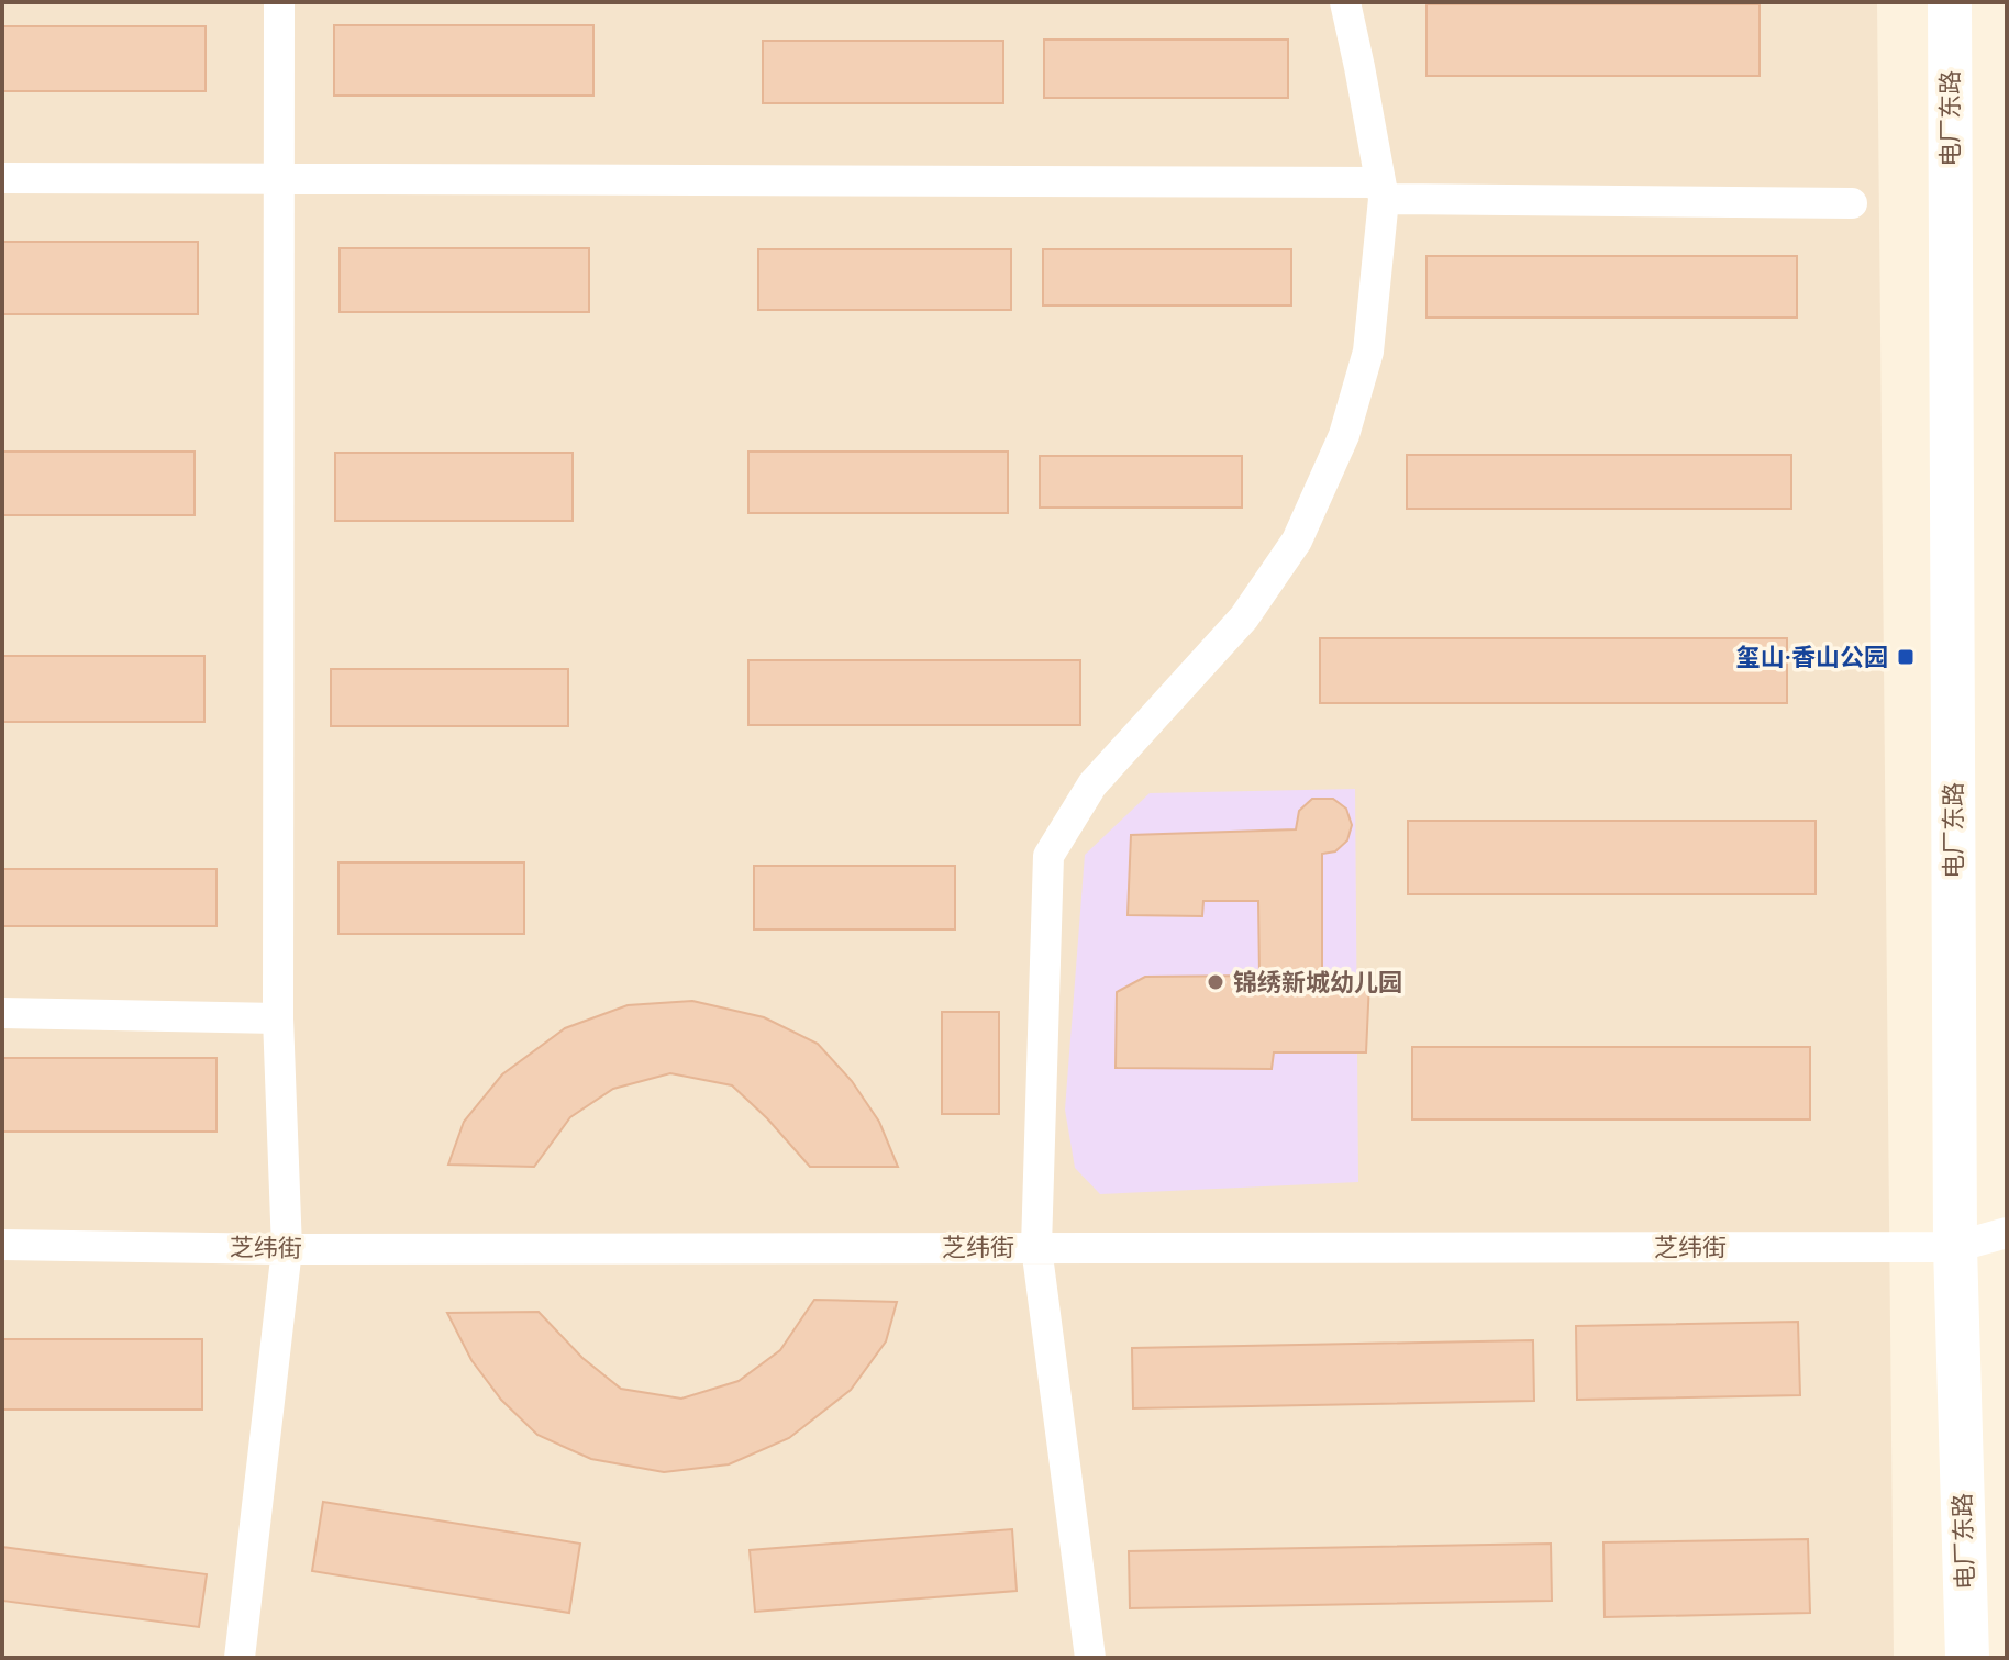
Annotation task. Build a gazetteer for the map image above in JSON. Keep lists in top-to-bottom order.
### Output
{
  "streets": {
    "street": ["电厂东路", "芝纬街"]
  },
  "crossings": [
    ["电厂东路", "芝纬街"]
  ],
  "places": {
    "transit": ["玺山·香山公园"],
    "other": ["锦绣新城幼儿园"]
  }
}
